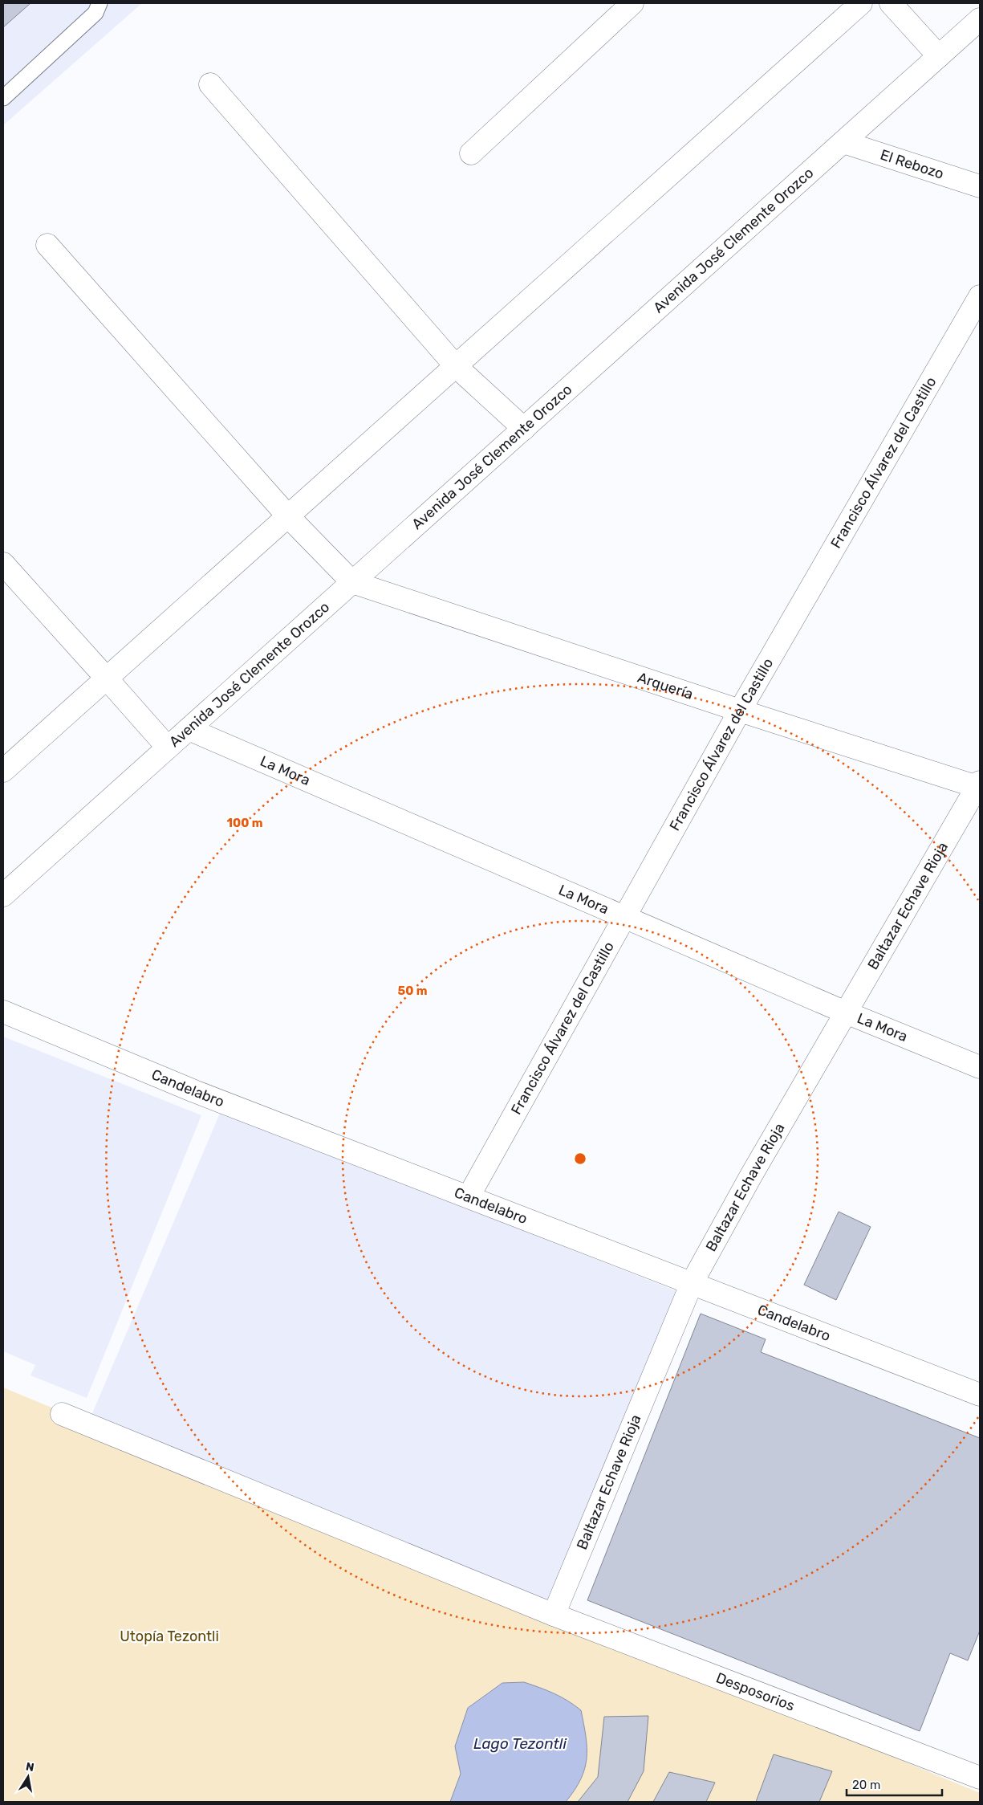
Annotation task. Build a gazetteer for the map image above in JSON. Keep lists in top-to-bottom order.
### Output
{
  "streets": {
    "street": [
      "El Rebozo",
      "Avenida José Clemente Orozco",
      "Francisco Álvarez del Castillo",
      "Arquería",
      "La Mora",
      "Baltazar Echave Rioja",
      "Candelabro",
      "Desposorios"
    ]
  },
  "crossings": [
    ["El Rebozo", "Avenida José Clemente Orozco"],
    ["Avenida José Clemente Orozco", "Arquería"],
    ["Avenida José Clemente Orozco", "La Mora"],
    ["Francisco Álvarez del Castillo", "Arquería"],
    ["Francisco Álvarez del Castillo", "La Mora"],
    ["Francisco Álvarez del Castillo", "Candelabro"],
    ["Arquería", "Baltazar Echave Rioja"],
    ["La Mora", "Baltazar Echave Rioja"],
    ["Baltazar Echave Rioja", "Candelabro"],
    ["Baltazar Echave Rioja", "Desposorios"]
  ],
  "water": ["Lago Tezontli"],
  "parks": ["Utopía Tezontli"],
  "scale_bar": "20 m",
  "north": "top",
  "rings": ["100 m", "50 m"]
}
